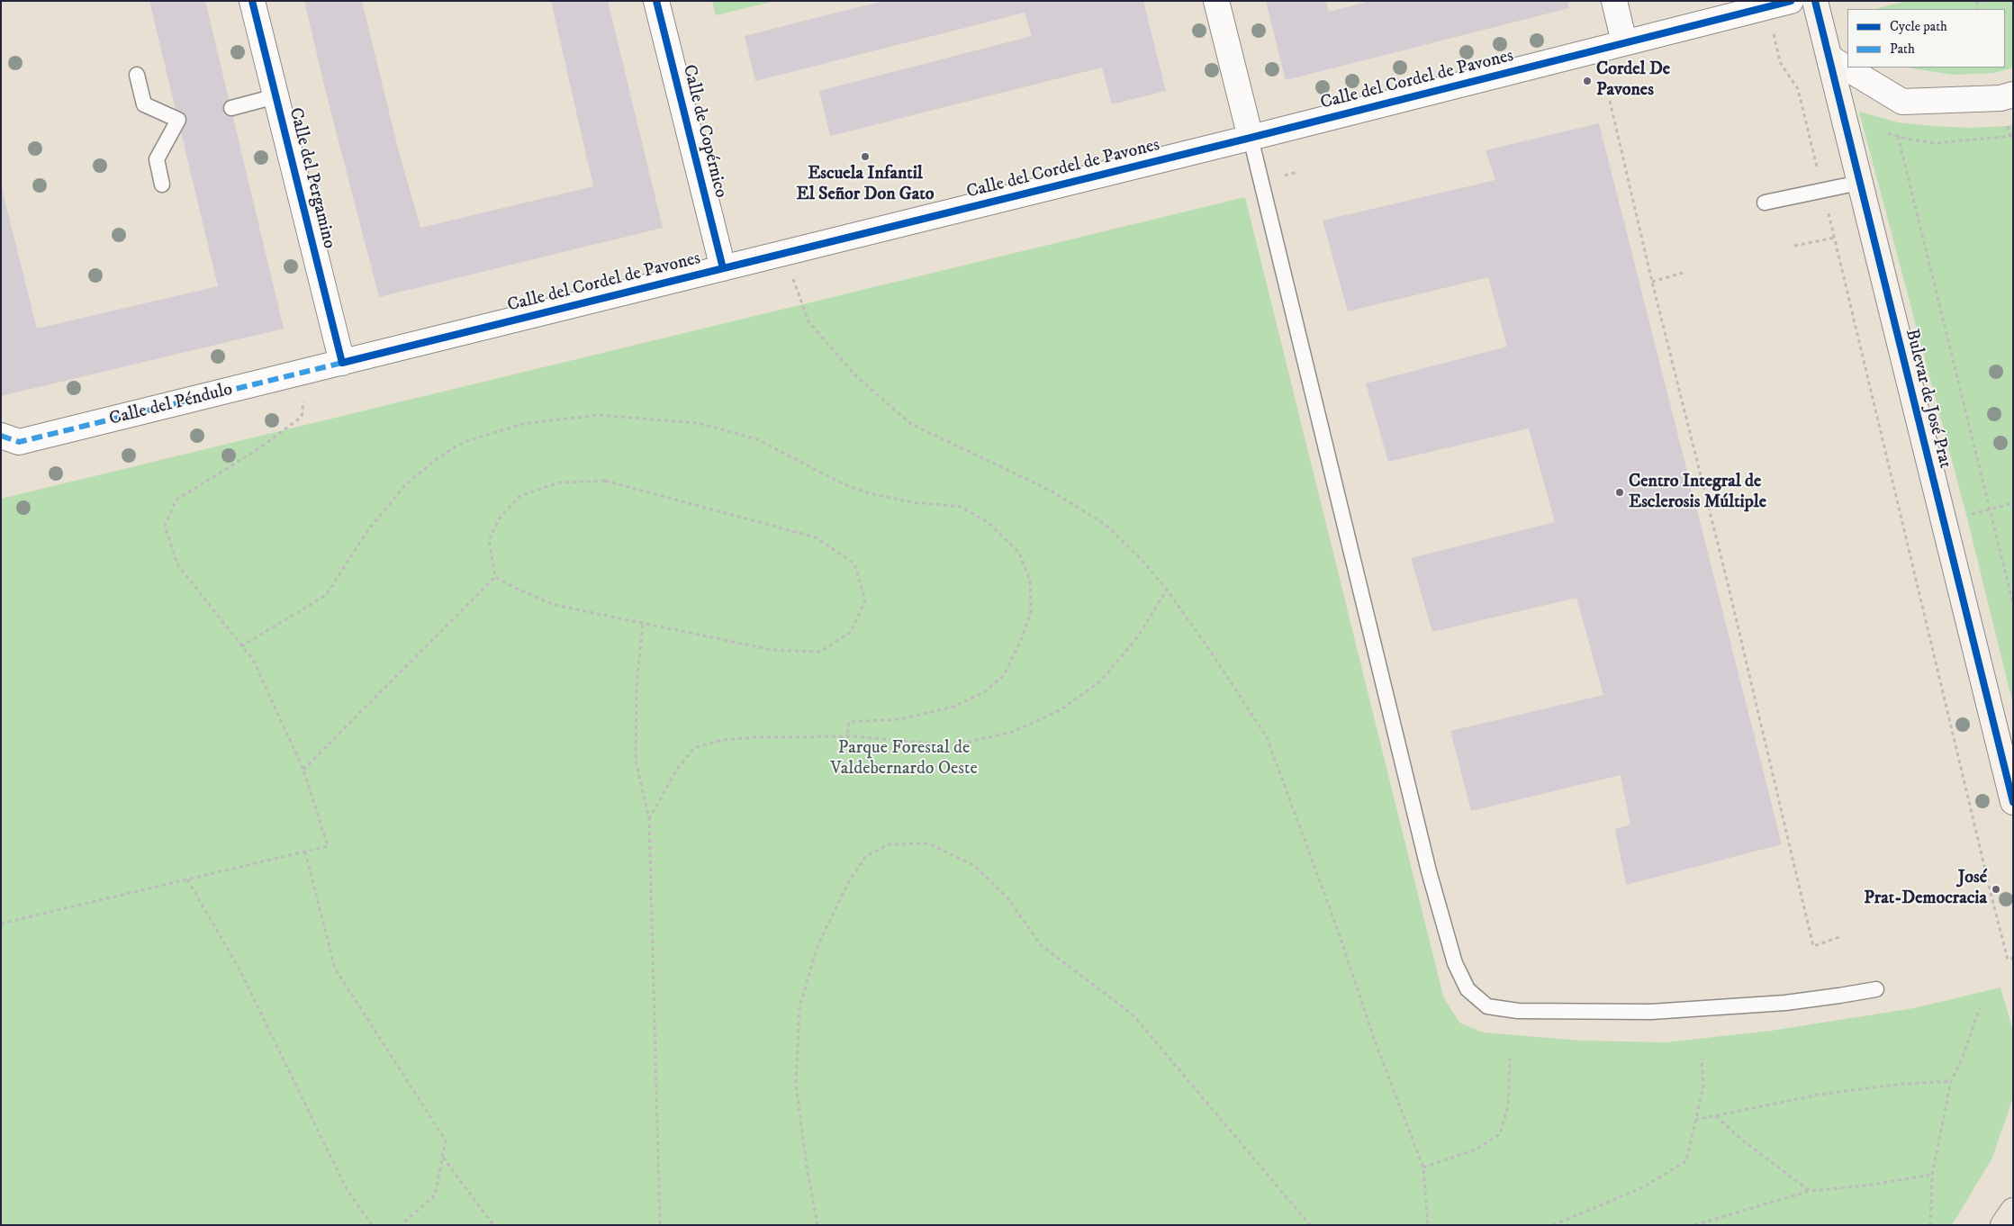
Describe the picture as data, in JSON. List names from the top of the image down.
{
  "streets": {
    "street": [
      "Calle del Cordel de Pavones",
      "Calle de Copérnico",
      "Calle del Pergamino",
      "Bulevar de José Prat",
      "Calle del Péndulo"
    ]
  },
  "crossings": [
    ["Calle del Cordel de Pavones", "Calle de Copérnico"],
    ["Calle del Cordel de Pavones", "Calle del Pergamino"],
    ["Calle del Cordel de Pavones", "Calle del Péndulo"],
    ["Calle del Pergamino", "Calle del Péndulo"]
  ],
  "parks": ["Parque Forestal de Valdebernardo Oeste"],
  "places": [
    "Cordel De Pavones",
    "Escuela Infantil El Señor Don Gato",
    "Centro Integral de Esclerosis Múltiple",
    "José Prat-Democracia"
  ],
  "legend": ["Cycle path", "Path"]
}
